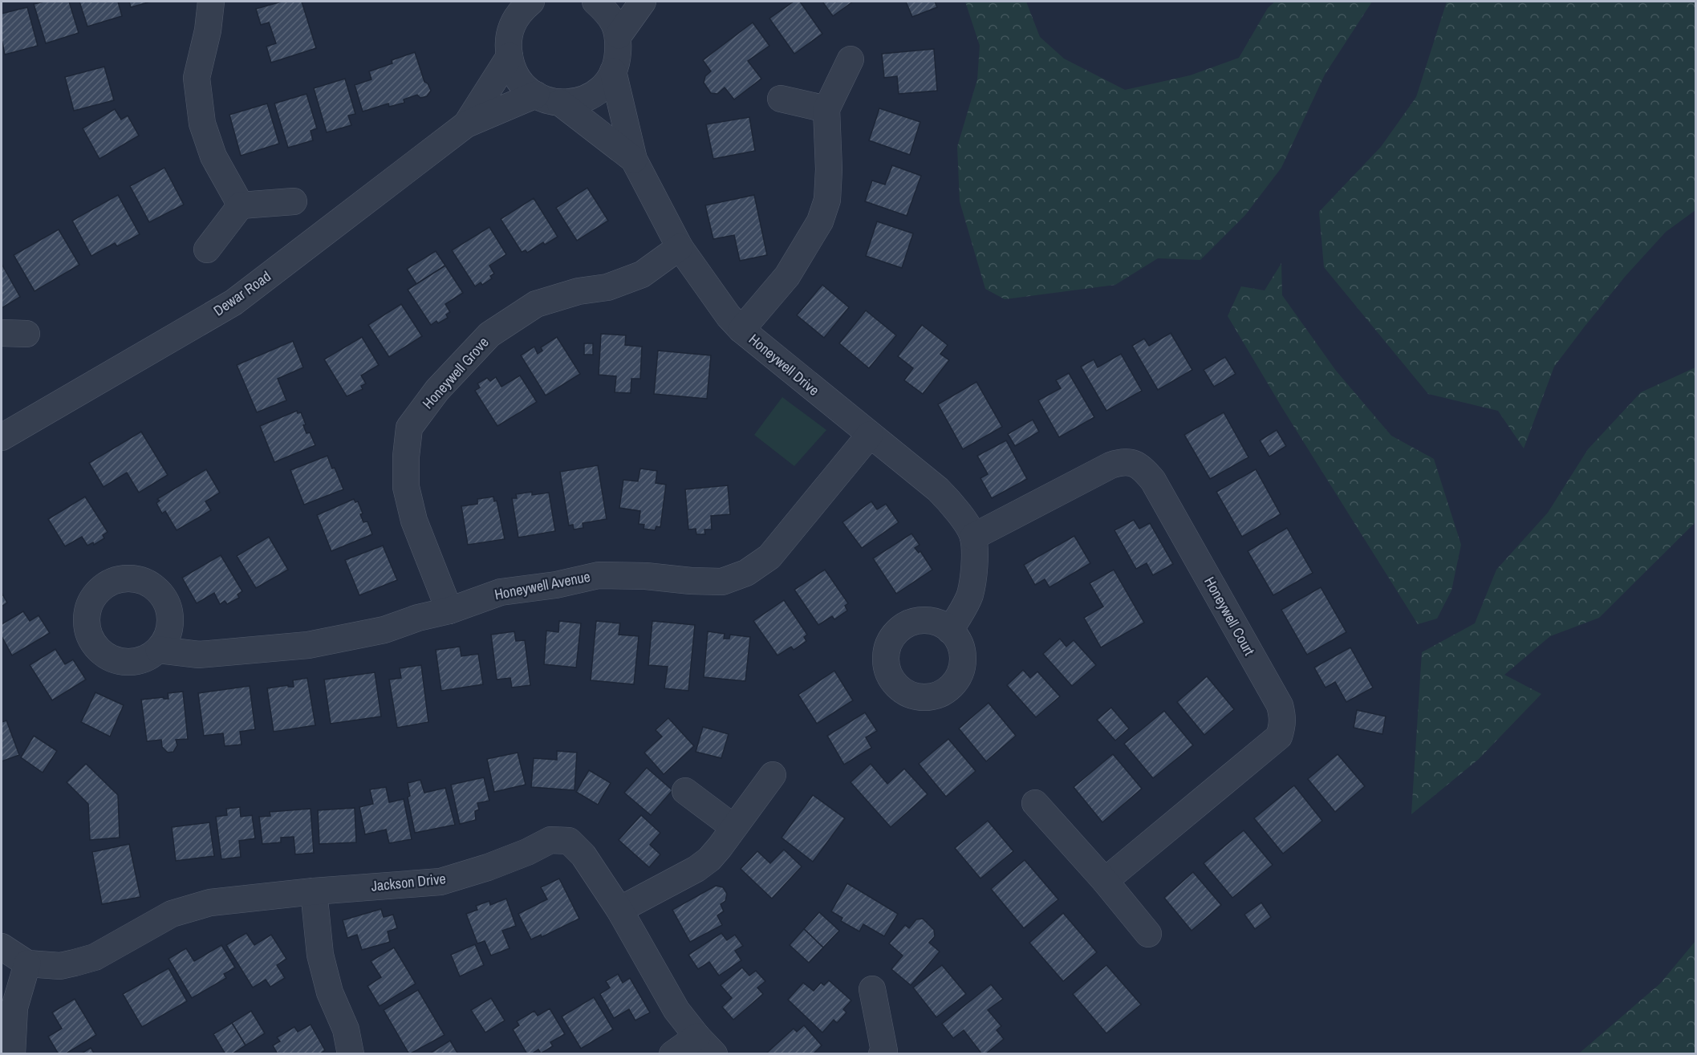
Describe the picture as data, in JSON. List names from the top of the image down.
{
  "streets": {
    "street": [
      "Dewar Road",
      "Honeywell Drive",
      "Honeywell Grove",
      "Honeywell Avenue",
      "Honeywell Court",
      "Jackson Drive"
    ]
  },
  "crossings": [
    ["Dewar Road", "Honeywell Drive"],
    ["Honeywell Drive", "Honeywell Grove"],
    ["Honeywell Drive", "Honeywell Avenue"],
    ["Honeywell Drive", "Honeywell Court"],
    ["Honeywell Grove", "Honeywell Avenue"]
  ]
}
